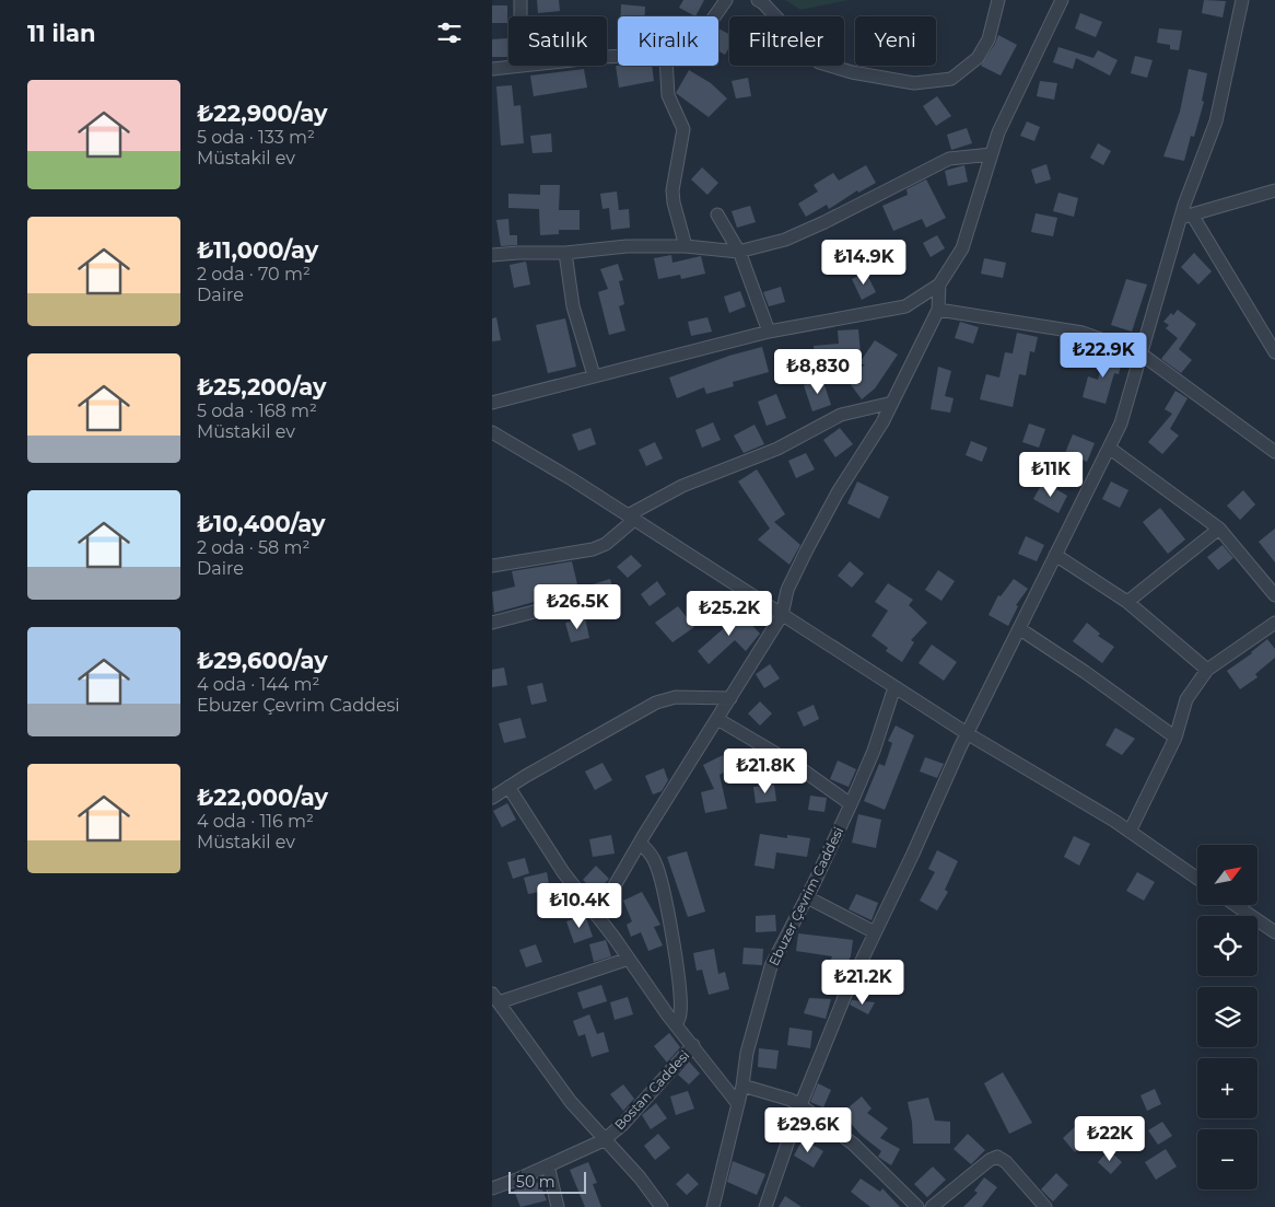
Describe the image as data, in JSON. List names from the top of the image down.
{
  "streets": {
    "street": ["Ebuzer Çevrim Caddesi", "Bostan Caddesi"]
  },
  "scale_bar": "50 m",
  "north": "top right",
  "page": {
    "heading": "11 ilan",
    "chip": [
      "Satılık",
      "Kiralık",
      "Filtreler",
      "Yeni"
    ],
    "list": [
      {
        "name": "₺22,900/ay",
        "note": "5 oda · 133 m² · Müstakil ev"
      },
      {
        "name": "₺11,000/ay",
        "note": "2 oda · 70 m² · Daire"
      },
      {
        "name": "₺25,200/ay",
        "note": "5 oda · 168 m² · Müstakil ev"
      },
      {
        "name": "₺10,400/ay",
        "note": "2 oda · 58 m² · Daire"
      },
      {
        "name": "₺29,600/ay",
        "note": "4 oda · 144 m² · Ebuzer Çevrim Caddesi"
      },
      {
        "name": "₺22,000/ay",
        "note": "4 oda · 116 m² · Müstakil ev"
      }
    ],
    "price": [
      "₺14.9K",
      "₺22.9K",
      "₺8,830",
      "₺11K",
      "₺26.5K",
      "₺25.2K",
      "₺21.8K",
      "₺10.4K",
      "₺21.2K",
      "₺29.6K",
      "₺22K"
    ],
    "map_buttons": ["+", "−"],
    "scale": "50 m"
  }
}
